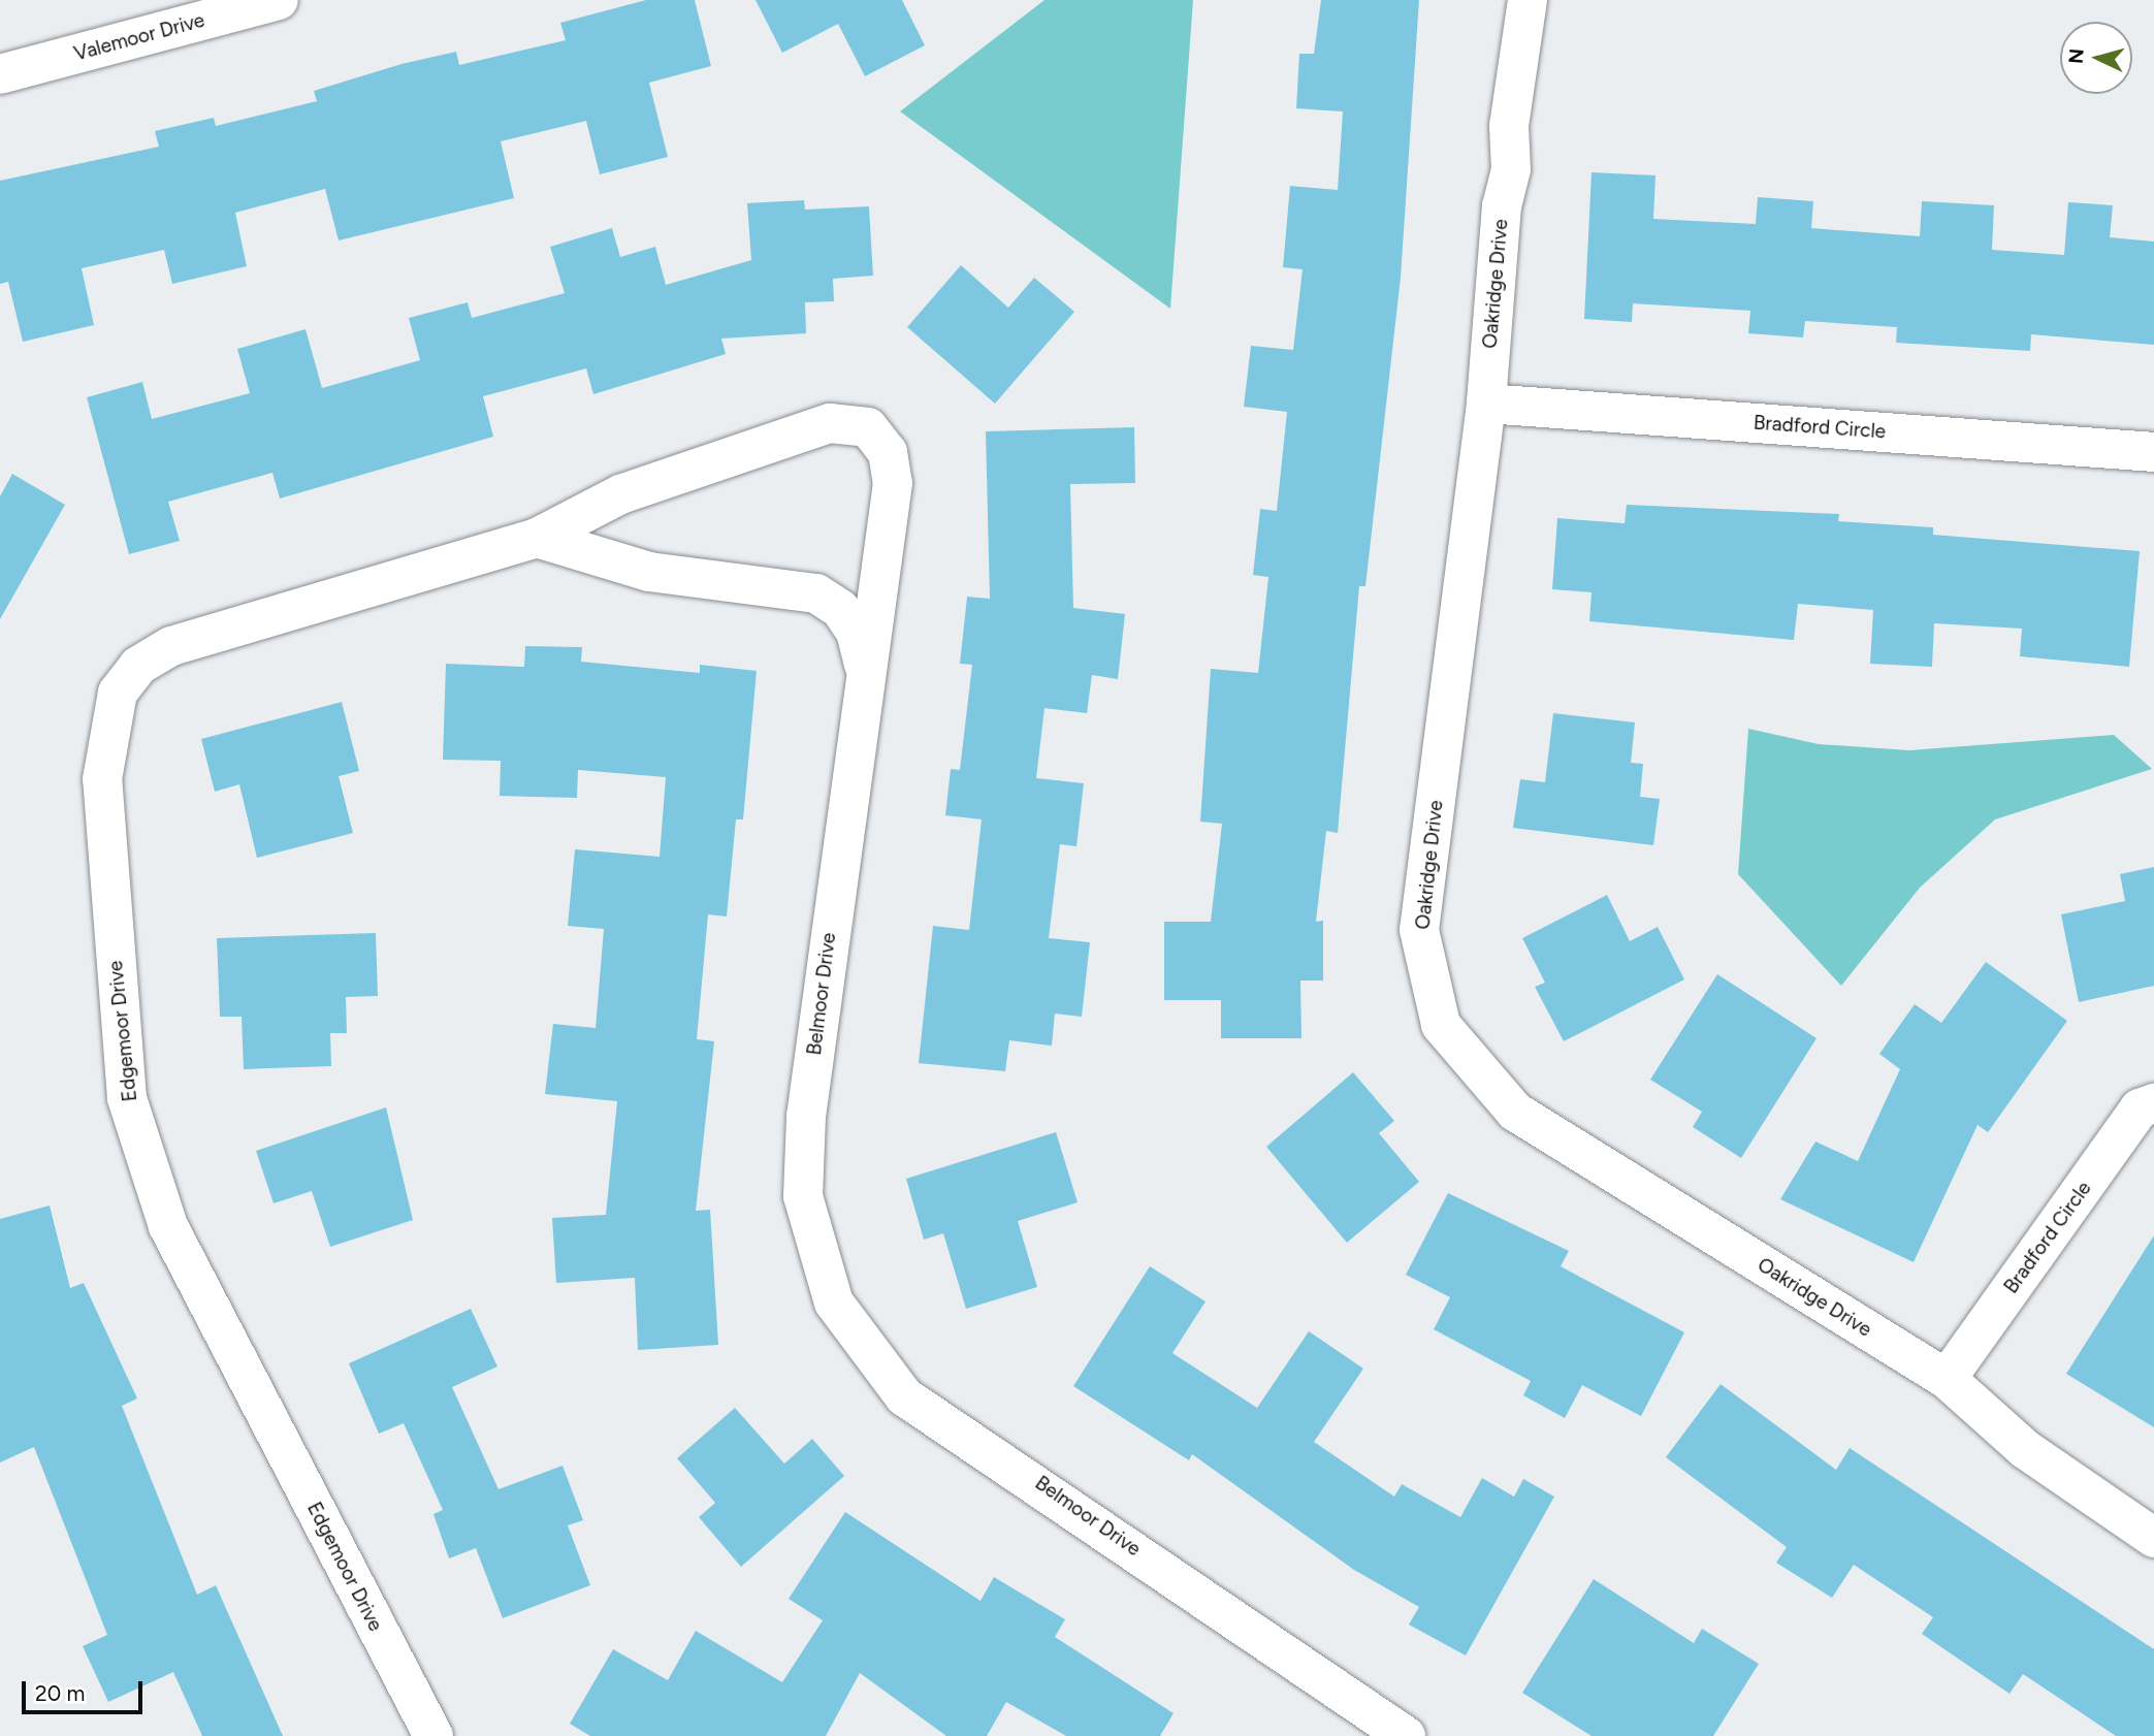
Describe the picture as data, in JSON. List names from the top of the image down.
{
  "streets": {
    "street": [
      "Valemoor Drive",
      "Oakridge Drive",
      "Bradford Circle",
      "Belmoor Drive",
      "Edgemoor Drive"
    ]
  },
  "crossings": [
    ["Oakridge Drive", "Bradford Circle"],
    ["Belmoor Drive", "Edgemoor Drive"]
  ],
  "scale_bar": "20 m",
  "north": "left"
}
